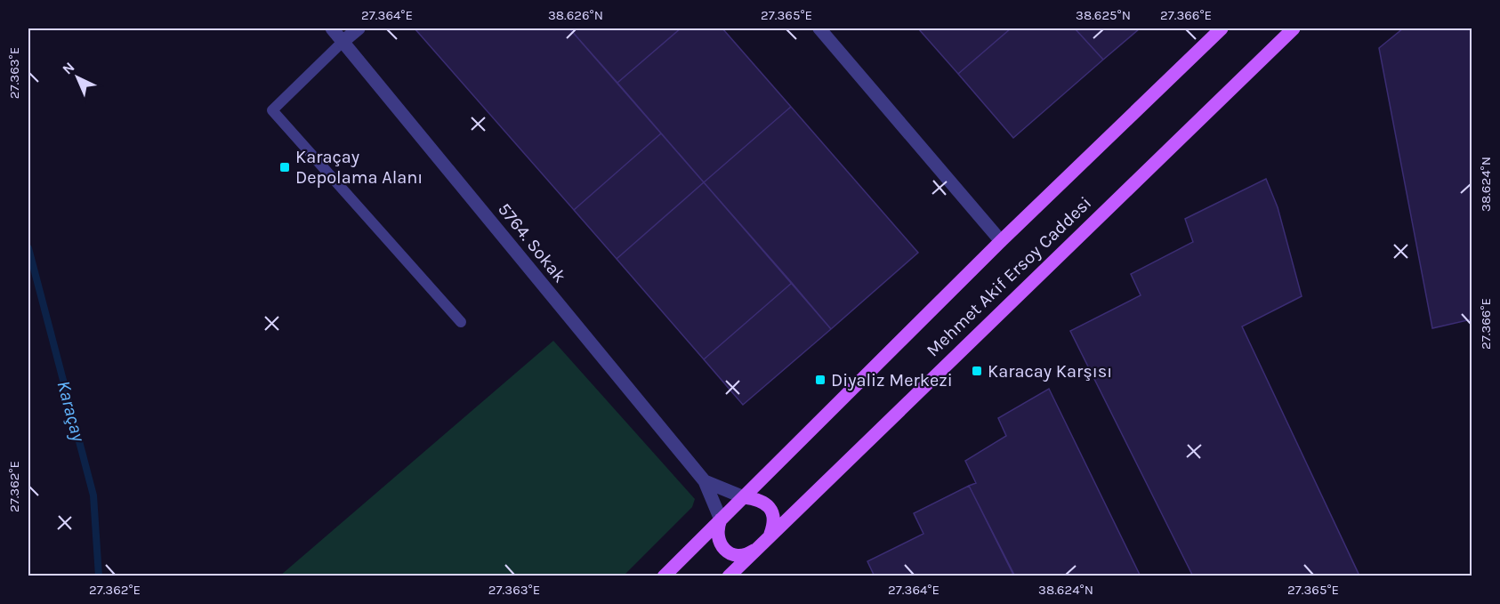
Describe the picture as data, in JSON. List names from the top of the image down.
{
  "streets": {
    "main road": ["Mehmet Akif Ersoy Caddesi"],
    "street": ["5764. Sokak"]
  },
  "water": ["Karaçay"],
  "places": {
    "transit": ["Karaçay Depolama Alanı", "Karacay Karşısı", "Diyaliz Merkezi"]
  },
  "north": "top left",
  "coordinates": [
    "27.364°E",
    "38.626°N",
    "27.365°E",
    "38.625°N",
    "27.366°E",
    "27.363°E",
    "38.624°N",
    "27.362°E"
  ]
}
